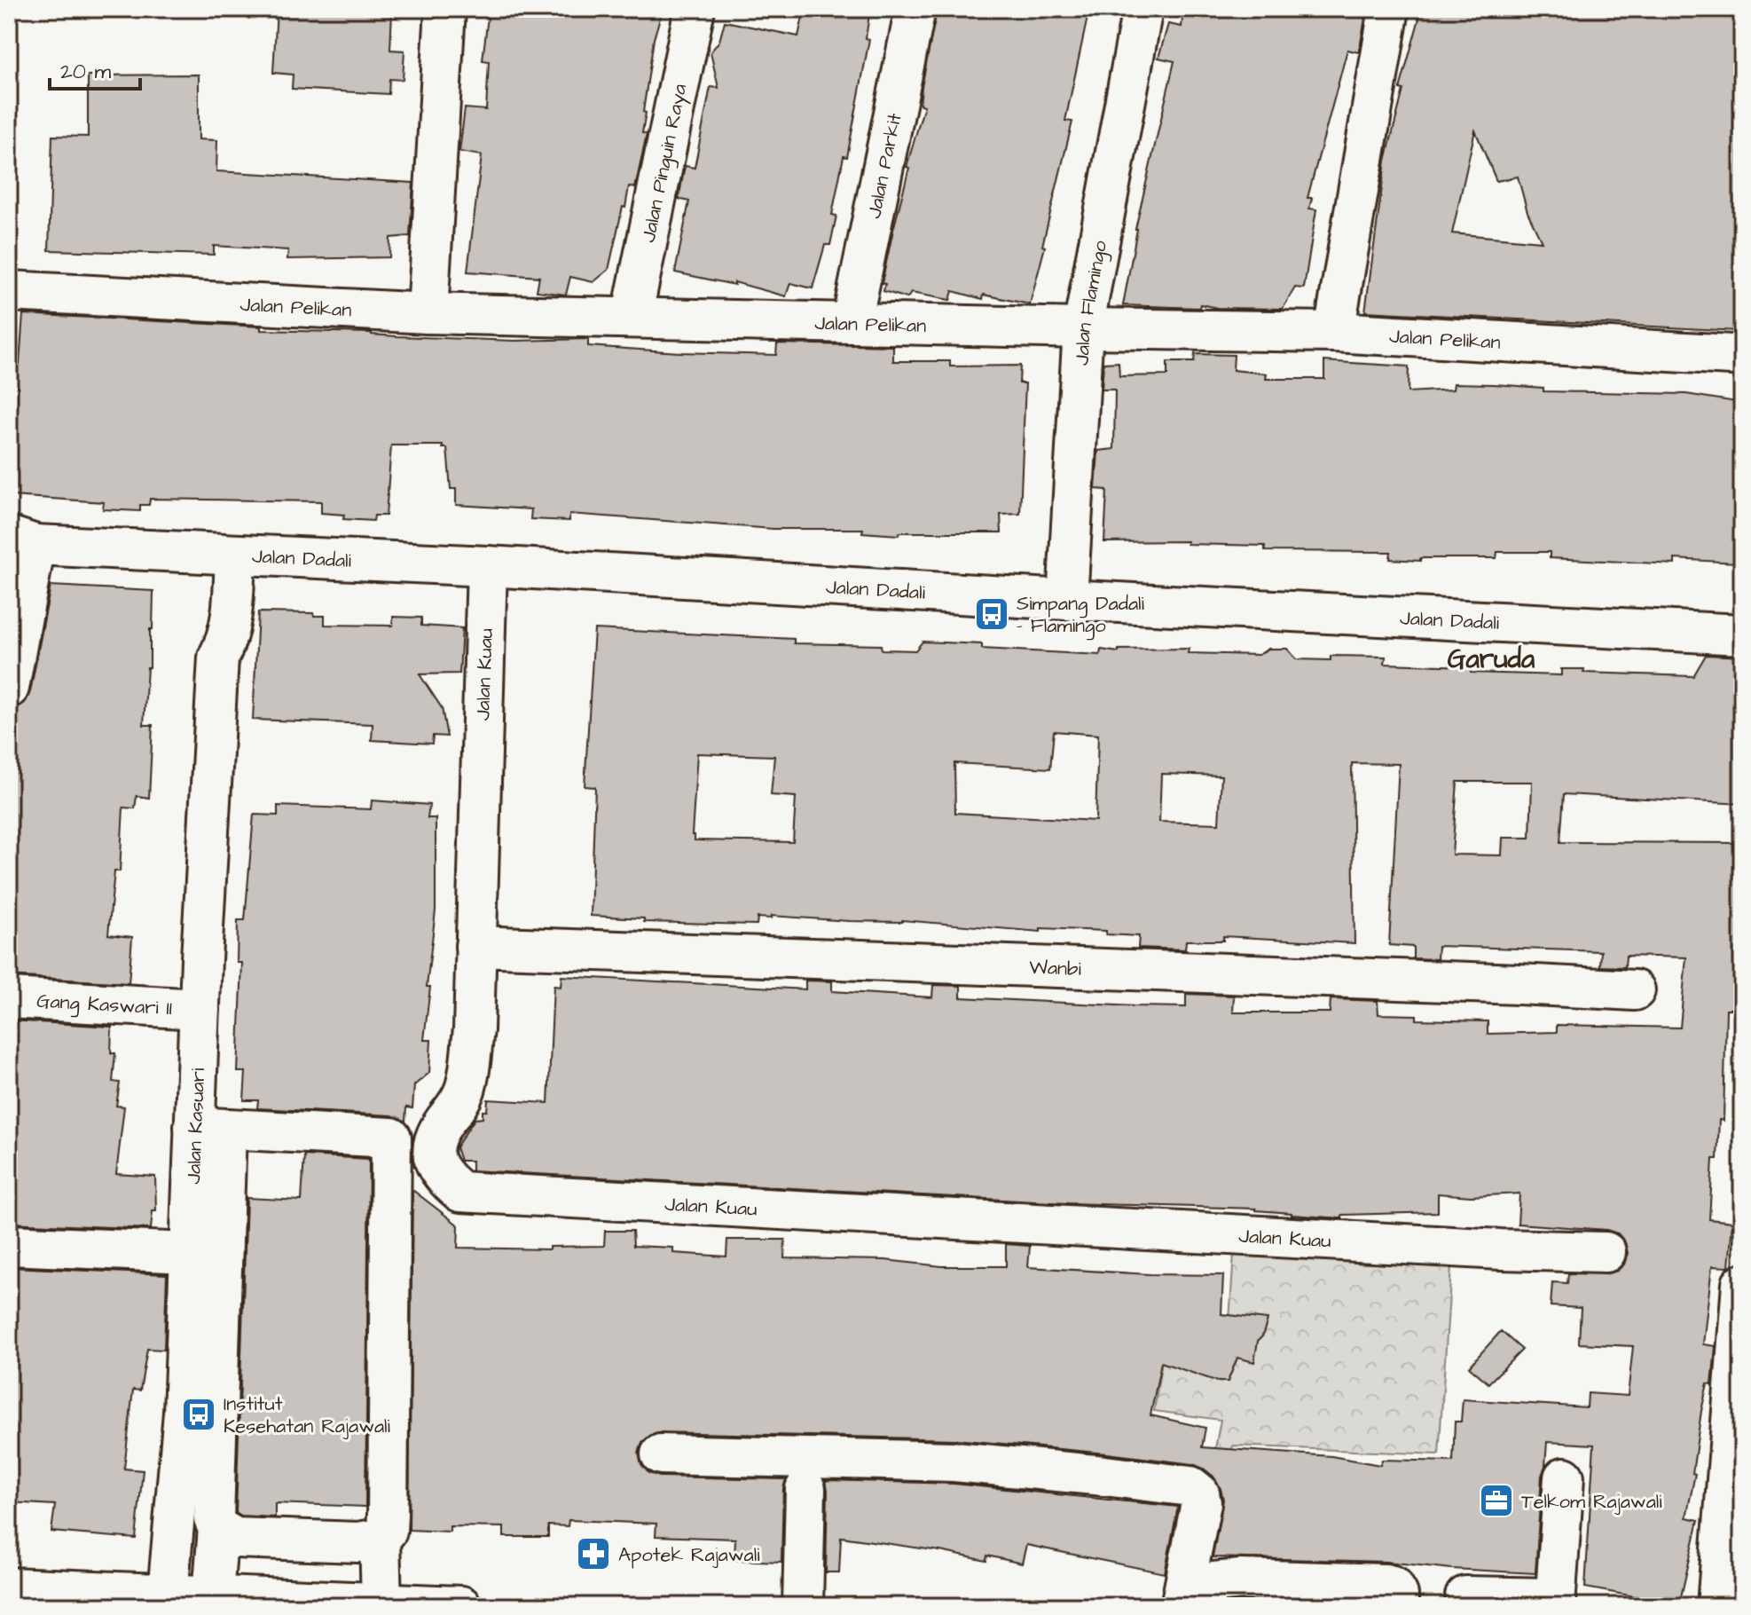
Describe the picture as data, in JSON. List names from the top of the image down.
{
  "streets": {
    "main road": [
      "Jalan Pinguin Raya",
      "Jalan Parkit",
      "Jalan Flamingo",
      "Jalan Pelikan",
      "Jalan Dadali",
      "Jalan Kuau",
      "Wanbi",
      "Gang Kaswari II",
      "Jalan Kasuari"
    ]
  },
  "crossings": [
    ["Jalan Pinguin Raya", "Jalan Pelikan"],
    ["Jalan Parkit", "Jalan Pelikan"],
    ["Jalan Flamingo", "Jalan Pelikan"],
    ["Jalan Flamingo", "Jalan Dadali"],
    ["Jalan Dadali", "Jalan Kuau"],
    ["Jalan Dadali", "Jalan Kasuari"],
    ["Jalan Kuau", "Wanbi"],
    ["Gang Kaswari II", "Jalan Kasuari"]
  ],
  "districts": ["Garuda"],
  "places": {
    "bus stop": ["Simpang Dadali - Flamingo", "Institut Kesehatan Rajawali"],
    "office": ["Telkom Rajawali"],
    "pharmacy": ["Apotek Rajawali"]
  },
  "scale_bar": "20 m"
}
